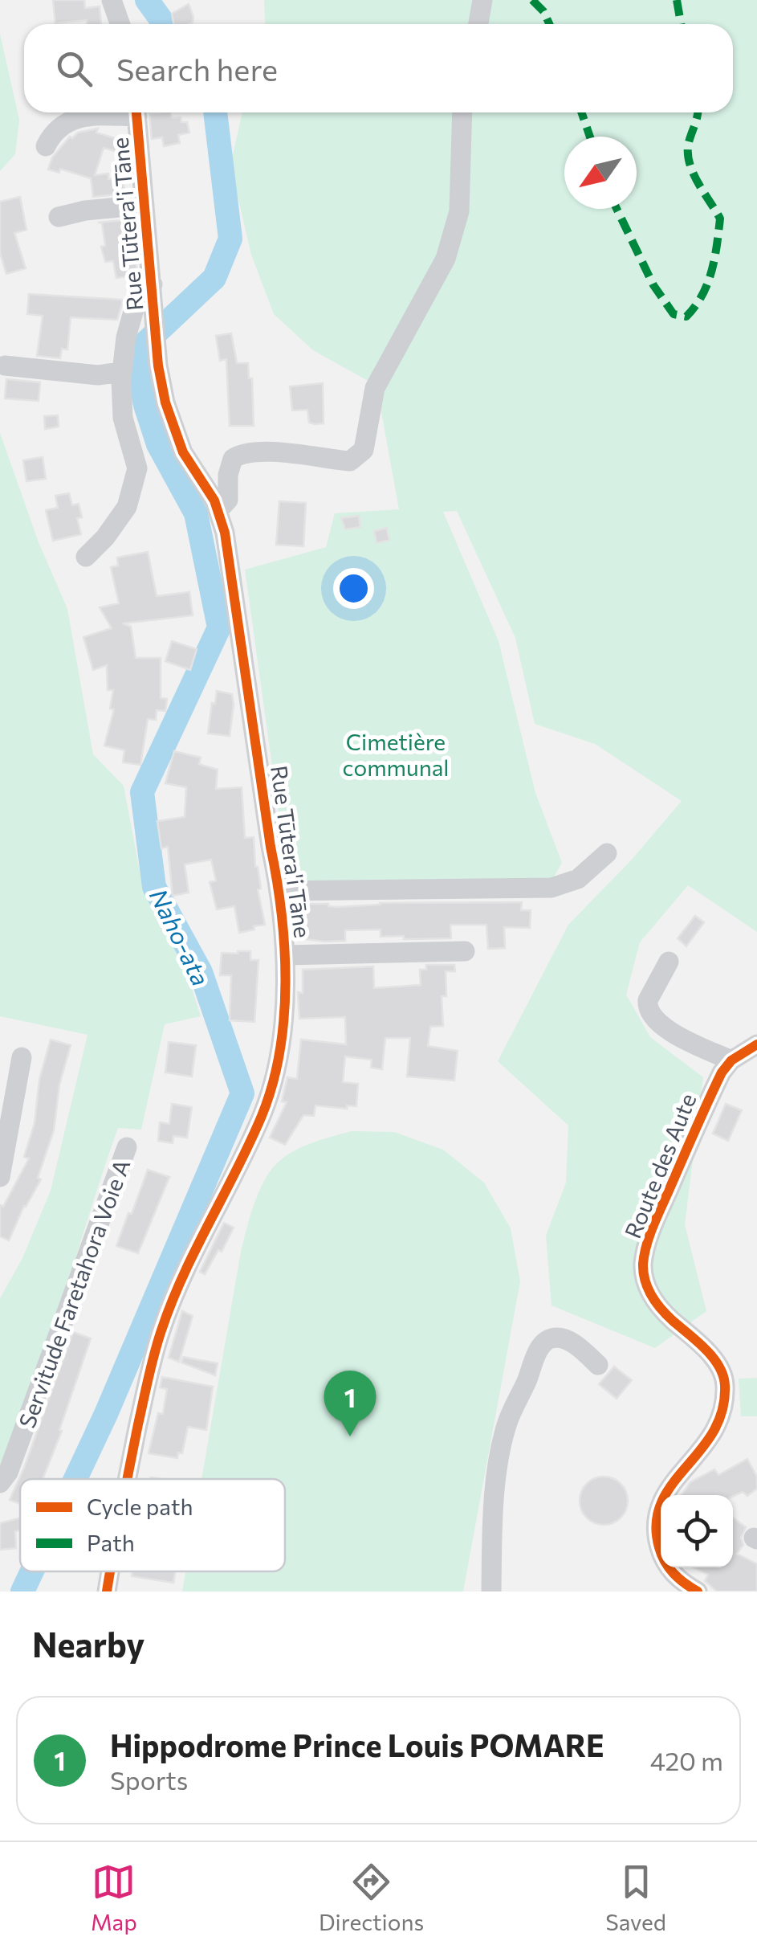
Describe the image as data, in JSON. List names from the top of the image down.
{
  "streets": {
    "street": ["Rue Tūtera'i Tāne", "Route des Aute", "Servitude Faretahora Voie A"]
  },
  "water": ["Naho-ata"],
  "parks": ["Cimetière communal"],
  "legend": ["Cycle path", "Path"],
  "north": "bottom left",
  "page": {
    "search": "Search here",
    "pins": "1",
    "heading": "Nearby",
    "list": [
      {
        "mark": "1",
        "name": "Hippodrome Prince Louis POMARE",
        "note": "Sports",
        "value": "420 m"
      }
    ],
    "nav": ["Map", "Directions", "Saved"]
  }
}
